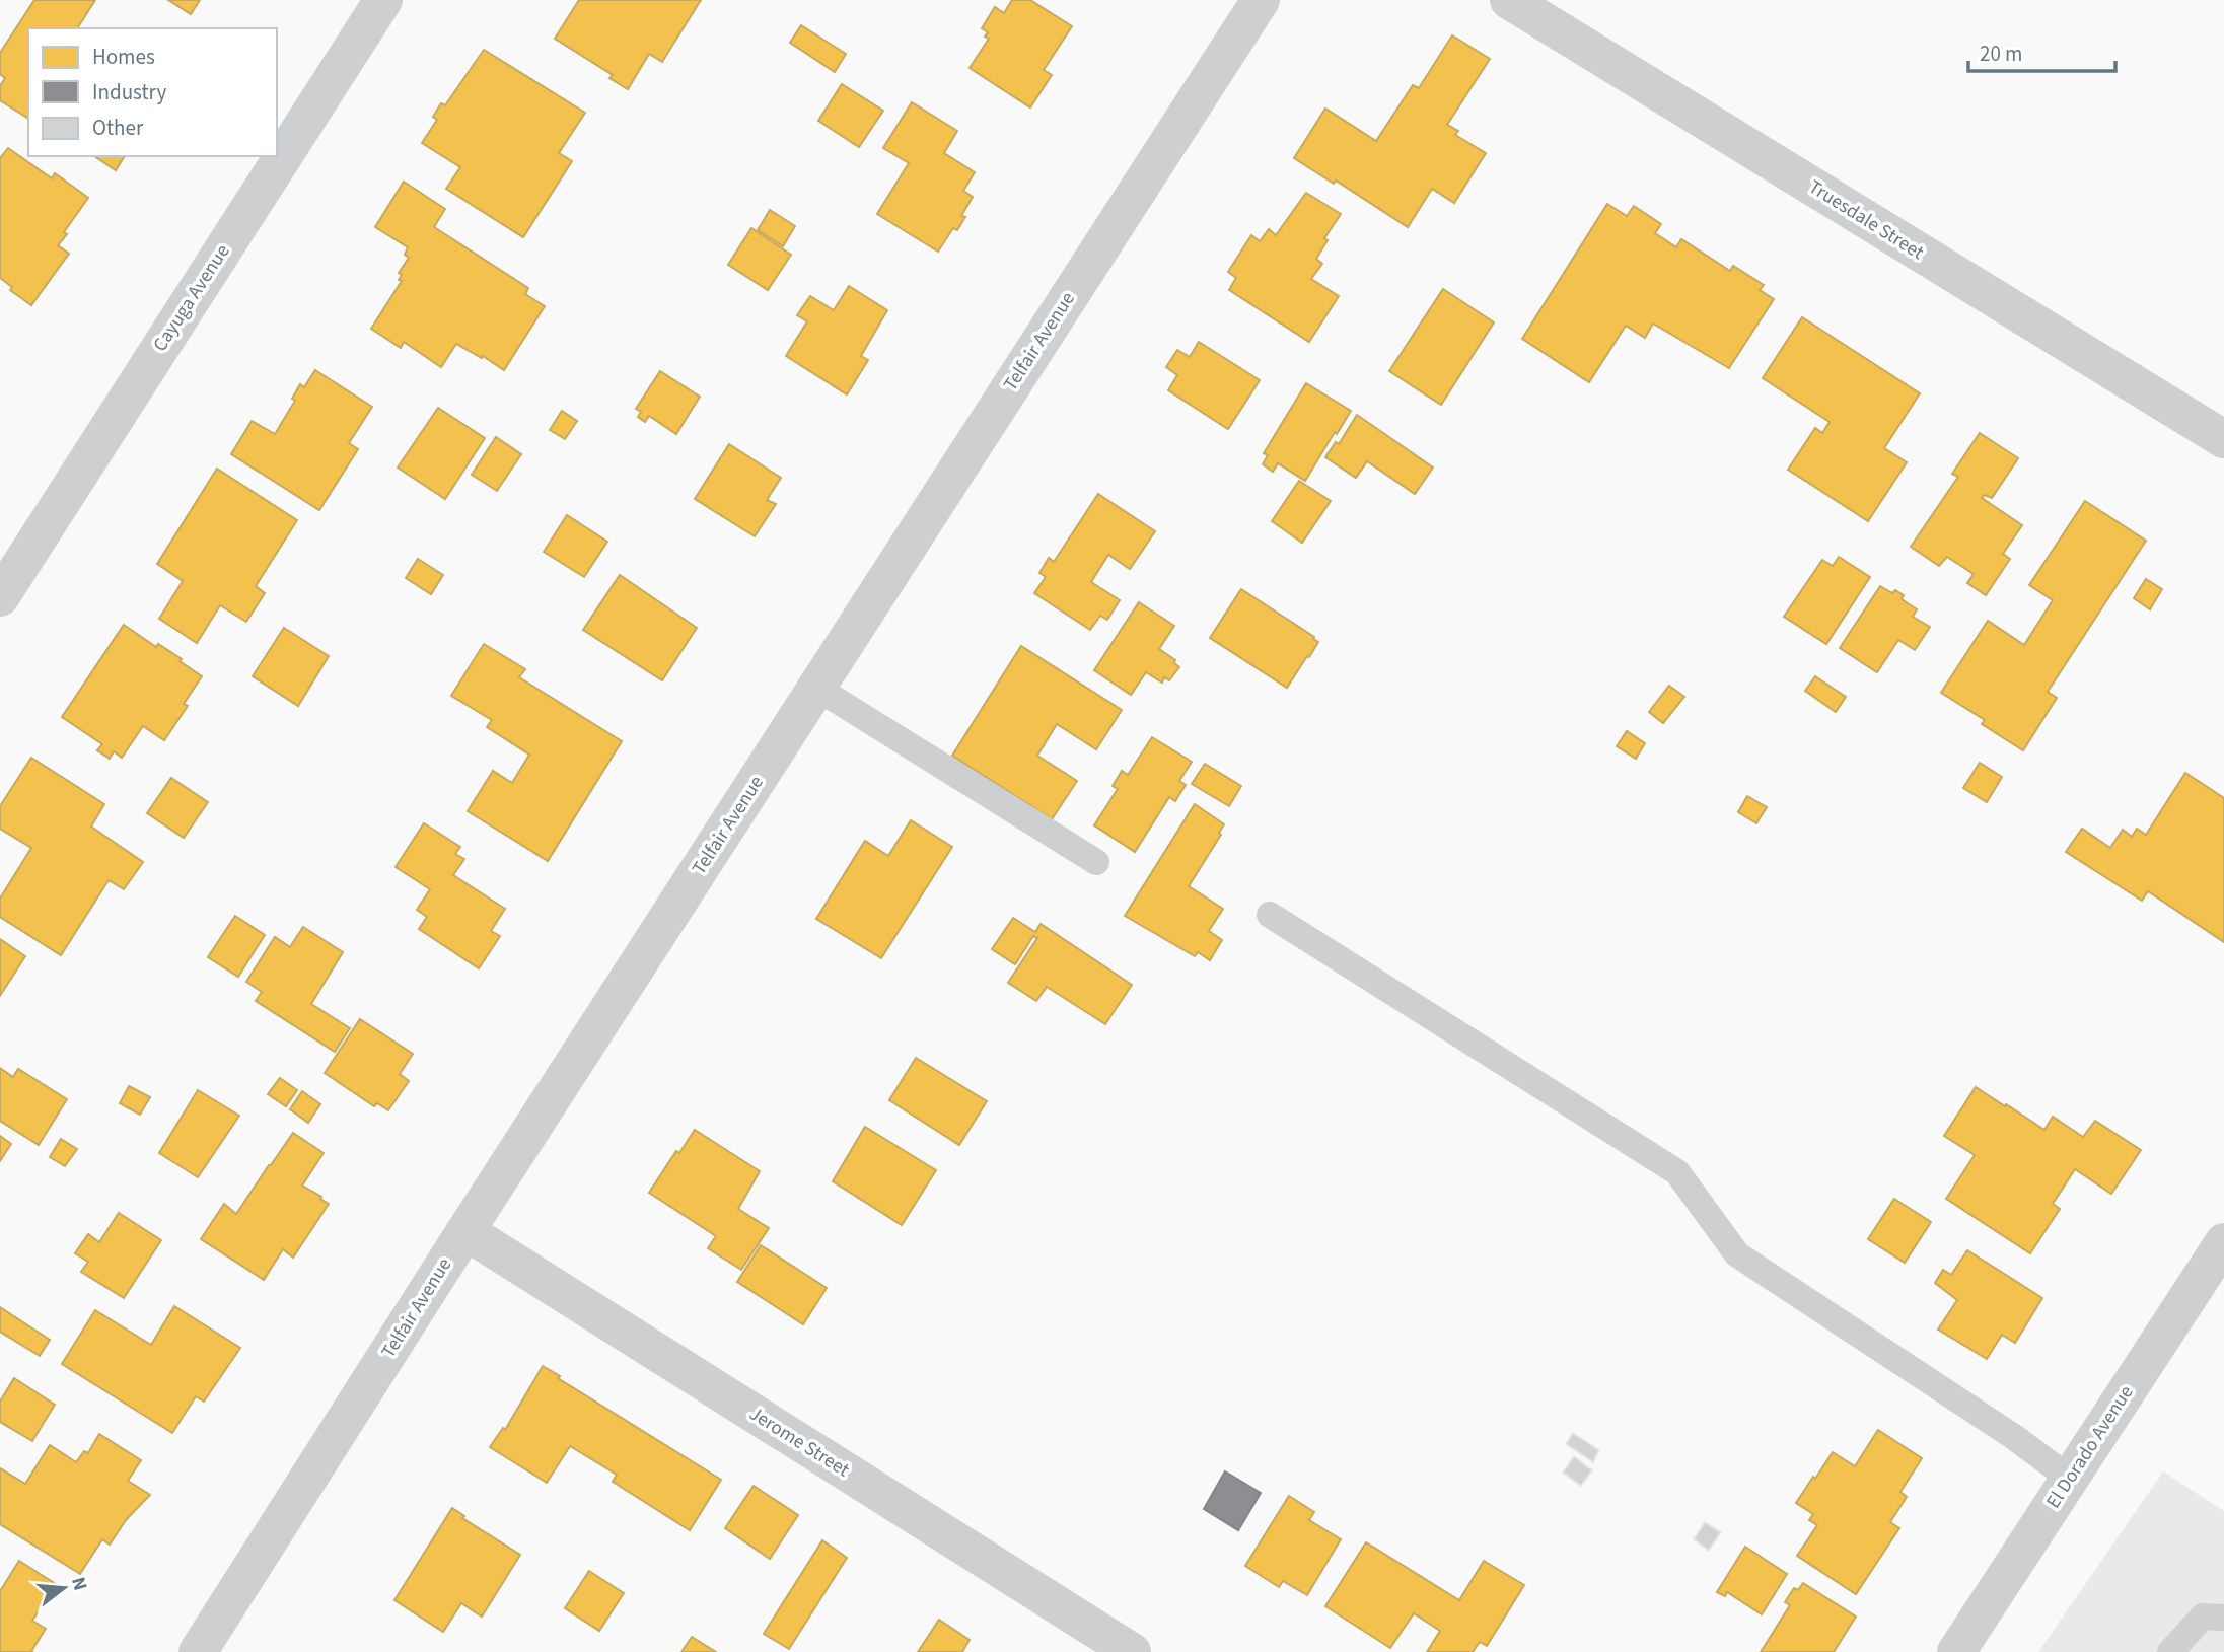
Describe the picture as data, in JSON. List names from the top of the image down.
{
  "streets": {
    "street": [
      "Truesdale Street",
      "Cayuga Avenue",
      "Telfair Avenue",
      "Jerome Street",
      "El Dorado Avenue"
    ]
  },
  "crossings": [
    ["Telfair Avenue", "Jerome Street"]
  ],
  "legend": ["Homes", "Industry", "Other"],
  "scale_bar": "20 m",
  "north": "right"
}
